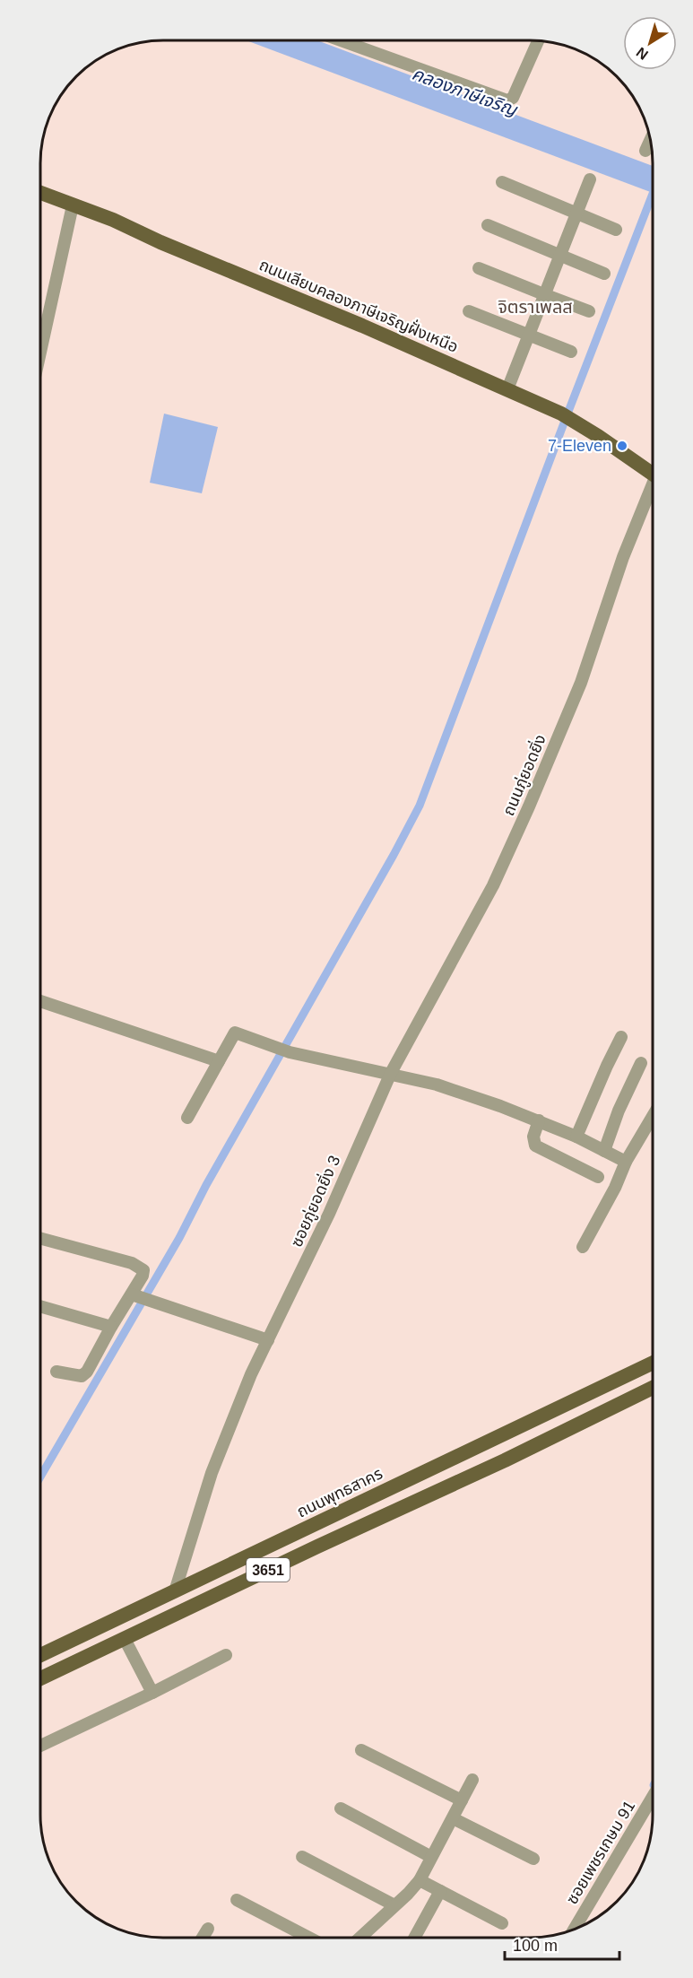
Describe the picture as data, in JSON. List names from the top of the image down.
{
  "streets": {
    "main road": ["ถนนเลียบคลองภาษีเจริญฝั่งเหนือ", "ถนนพุทธสาคร", "3651"],
    "street": ["ถนนภู่ยอดยิ่ง", "ซอยภู่ยอดยิ่ง 3", "ซอยเพชรเกษม 91"]
  },
  "crossings": [
    ["ถนนภู่ยอดยิ่ง", "ซอยภู่ยอดยิ่ง 3"],
    ["ซอยภู่ยอดยิ่ง 3", "ถนนพุทธสาคร"]
  ],
  "districts": ["จิตราเพลส"],
  "water": ["คลองภาษีเจริญ"],
  "places": ["7-Eleven"],
  "scale_bar": "100 m",
  "north": "bottom left"
}
